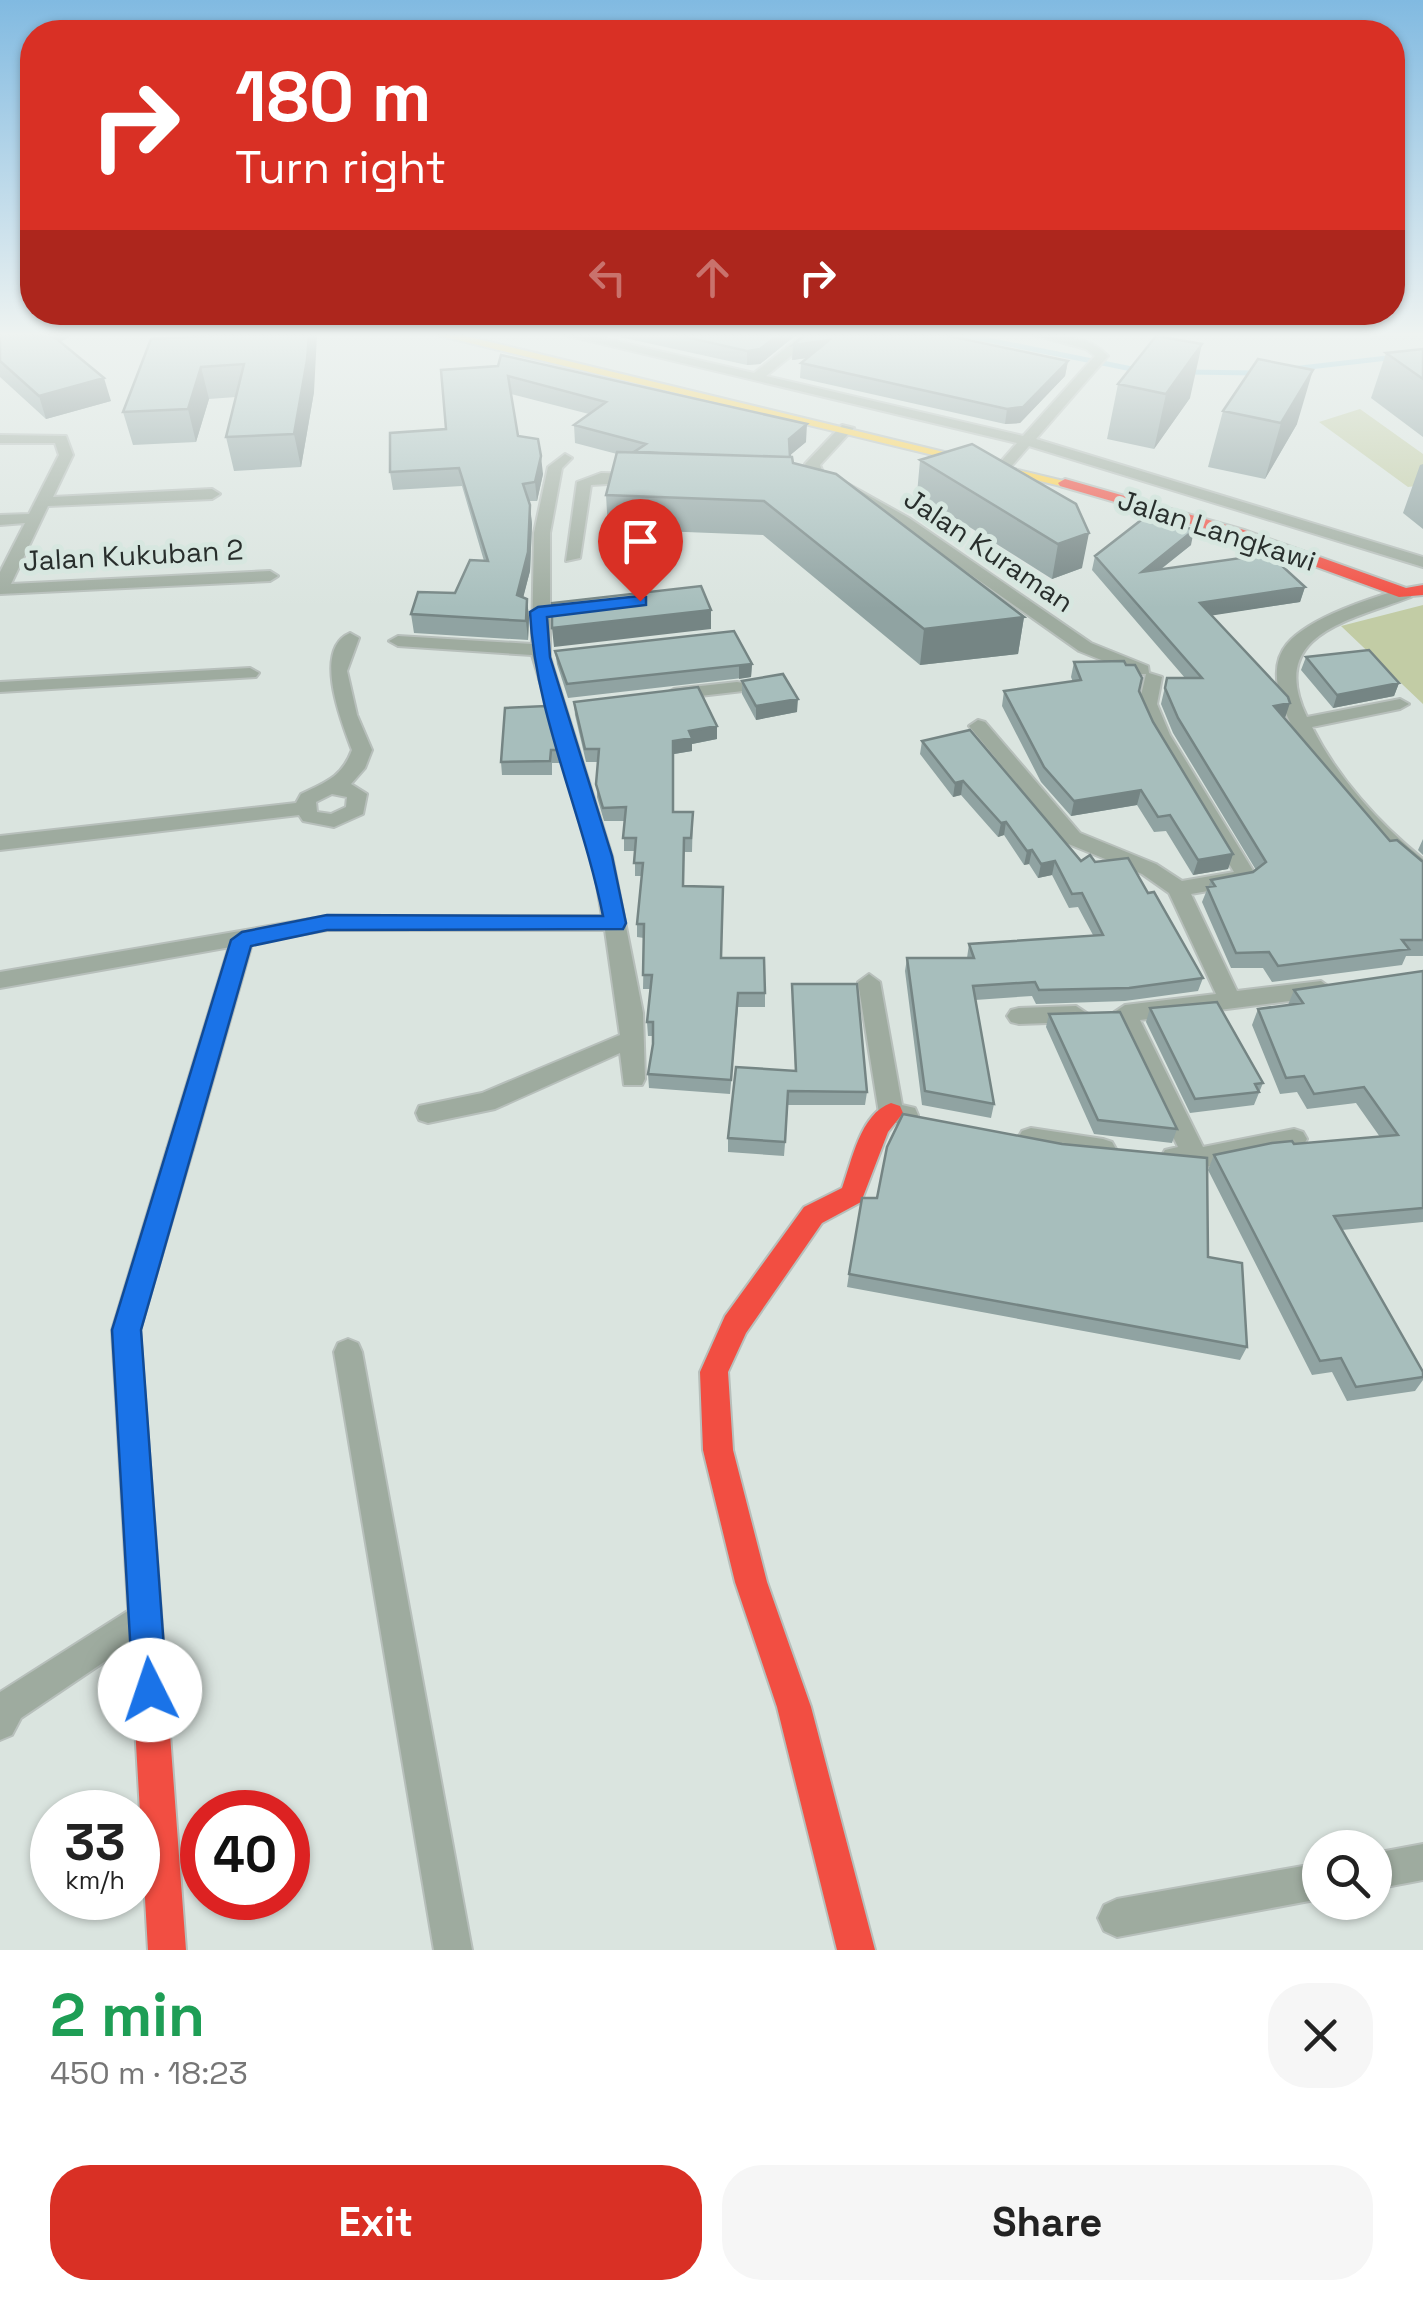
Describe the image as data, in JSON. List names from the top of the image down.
{
  "streets": {
    "street": ["Jalan Langkawi", "Jalan Kuraman", "Jalan Kukuban 2"]
  },
  "crossings": [
    ["Jalan Langkawi", "Jalan Kuraman"]
  ],
  "page": {
    "turn": ["180 m", "Turn right"],
    "speed": "33 km/h",
    "limit": "40",
    "heading": ["2 min", "450 m · 18:23"],
    "buttons": ["Exit", "Share"]
  }
}
